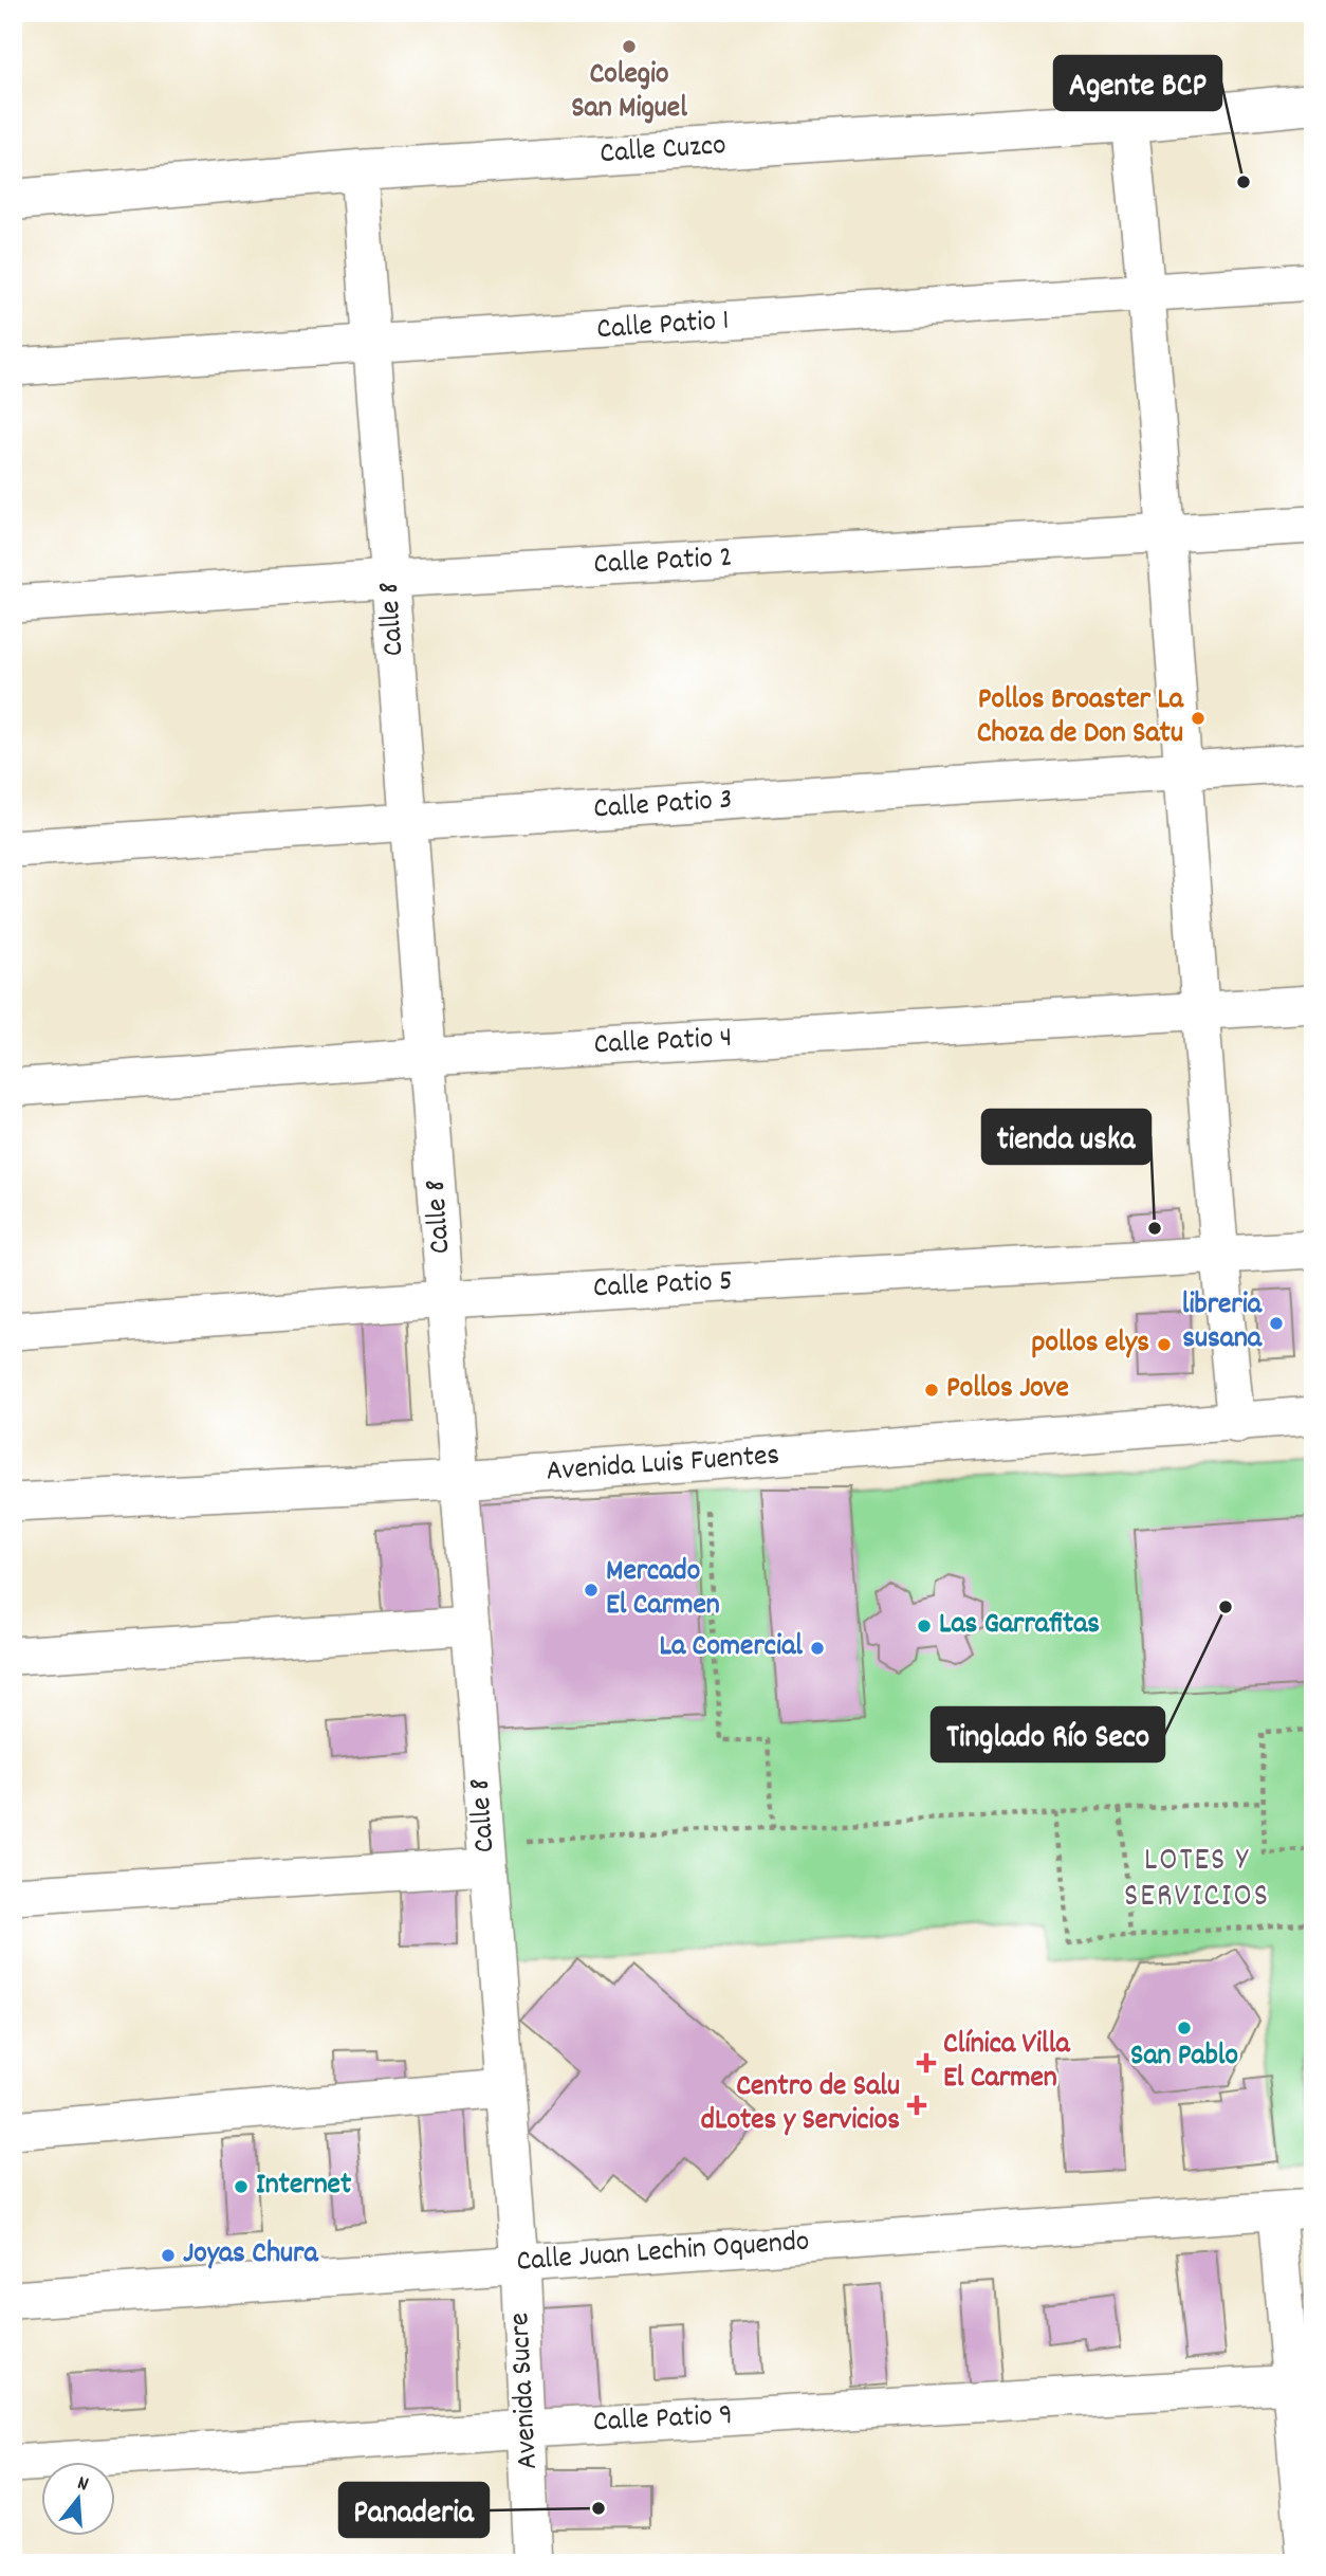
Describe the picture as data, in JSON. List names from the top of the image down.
{
  "streets": {
    "street": [
      "Calle Cuzco",
      "Calle Patio 1",
      "Calle Patio 2",
      "Calle 8",
      "Calle Patio 3",
      "Calle Patio 4",
      "Calle Patio 5",
      "Avenida Luis Fuentes",
      "Calle Juan Lechin Oquendo",
      "Avenida Sucre",
      "Calle Patio 9"
    ]
  },
  "crossings": [
    ["Calle Cuzco", "Calle 8"],
    ["Calle Patio 1", "Calle 8"],
    ["Calle Patio 2", "Calle 8"],
    ["Calle 8", "Calle Patio 3"],
    ["Calle 8", "Calle Patio 4"],
    ["Calle 8", "Calle Patio 5"],
    ["Calle 8", "Avenida Luis Fuentes"],
    ["Calle 8", "Calle Juan Lechin Oquendo"],
    ["Calle 8", "Avenida Sucre"],
    ["Calle Juan Lechin Oquendo", "Avenida Sucre"],
    ["Avenida Sucre", "Calle Patio 9"]
  ],
  "districts": ["LOTES Y SERVICIOS"],
  "places": {
    "other": [
      "Colegio San Miguel",
      "Agente BCP",
      "Pollos Broaster La Choza de Don Satu",
      "tienda uska",
      "libreria susana",
      "pollos elys",
      "Pollos Jove",
      "Mercado El Carmen",
      "Tinglado Río Seco",
      "Las Garrafitas",
      "La Comercial",
      "San Pablo",
      "Internet",
      "Joyas Chura",
      "Panaderia"
    ],
    "health": ["Clínica Villa El Carmen", "Centro de Salu dLotes y Servicios"]
  },
  "north": "top"
}
